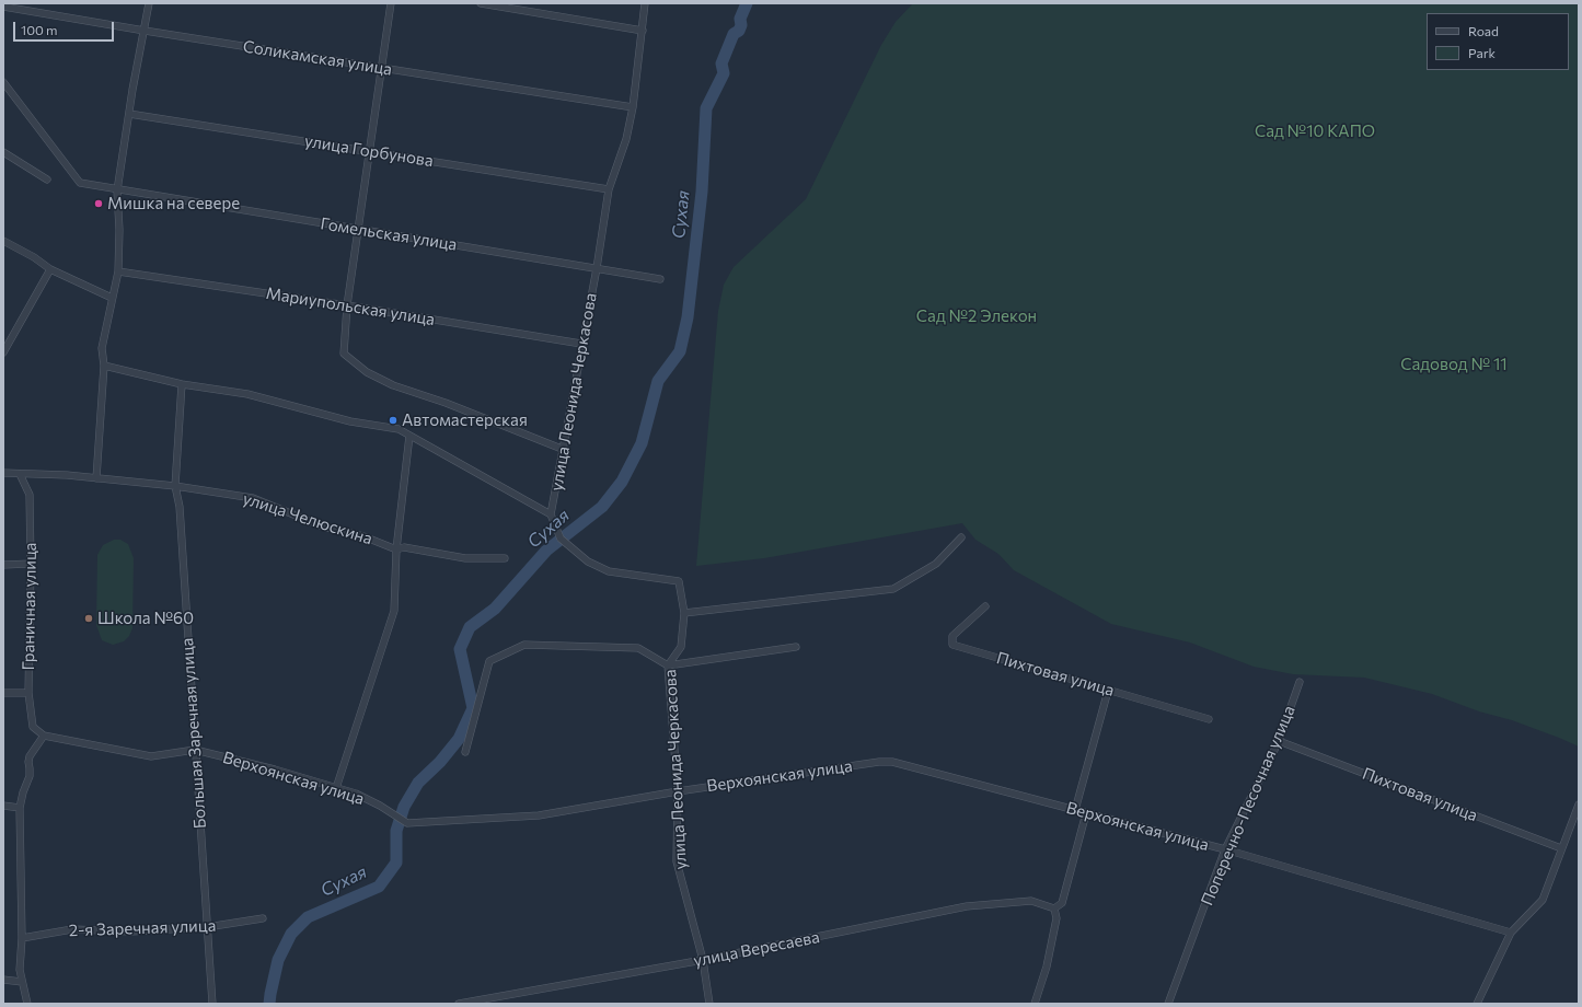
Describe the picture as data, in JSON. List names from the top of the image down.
{
  "streets": {
    "street": [
      "Соликамская улица",
      "улица Горбунова",
      "Гомельская улица",
      "Мариупольская улица",
      "улица Леонида Черкасова",
      "улица Челюскина",
      "Граничная улица",
      "Пихтовая улица",
      "Большая Заречная улица",
      "Верхоянская улица",
      "Поперечно-Песочная улица",
      "2-я Заречная улица",
      "улица Вересаева"
    ]
  },
  "crossings": [
    ["Соликамская улица", "улица Леонида Черкасова"],
    ["улица Горбунова", "улица Леонида Черкасова"],
    ["Гомельская улица", "улица Леонида Черкасова"],
    ["Мариупольская улица", "улица Леонида Черкасова"],
    ["улица Леонида Черкасова", "Верхоянская улица"],
    ["улица Леонида Черкасова", "улица Вересаева"],
    ["улица Челюскина", "Граничная улица"],
    ["улица Челюскина", "Большая Заречная улица"],
    ["Граничная улица", "Верхоянская улица"],
    ["Пихтовая улица", "Поперечно-Песочная улица"],
    ["Большая Заречная улица", "Верхоянская улица"],
    ["Большая Заречная улица", "2-я Заречная улица"],
    ["Верхоянская улица", "Поперечно-Песочная улица"]
  ],
  "water": ["Сухая"],
  "parks": ["Сад №10 КАПО", "Сад №2 Элекон", "Садовод № 11"],
  "places": ["Мишка на севере", "Автомастерская", "Школа №60"],
  "legend": ["Road", "Park"],
  "scale_bar": "100 m"
}
